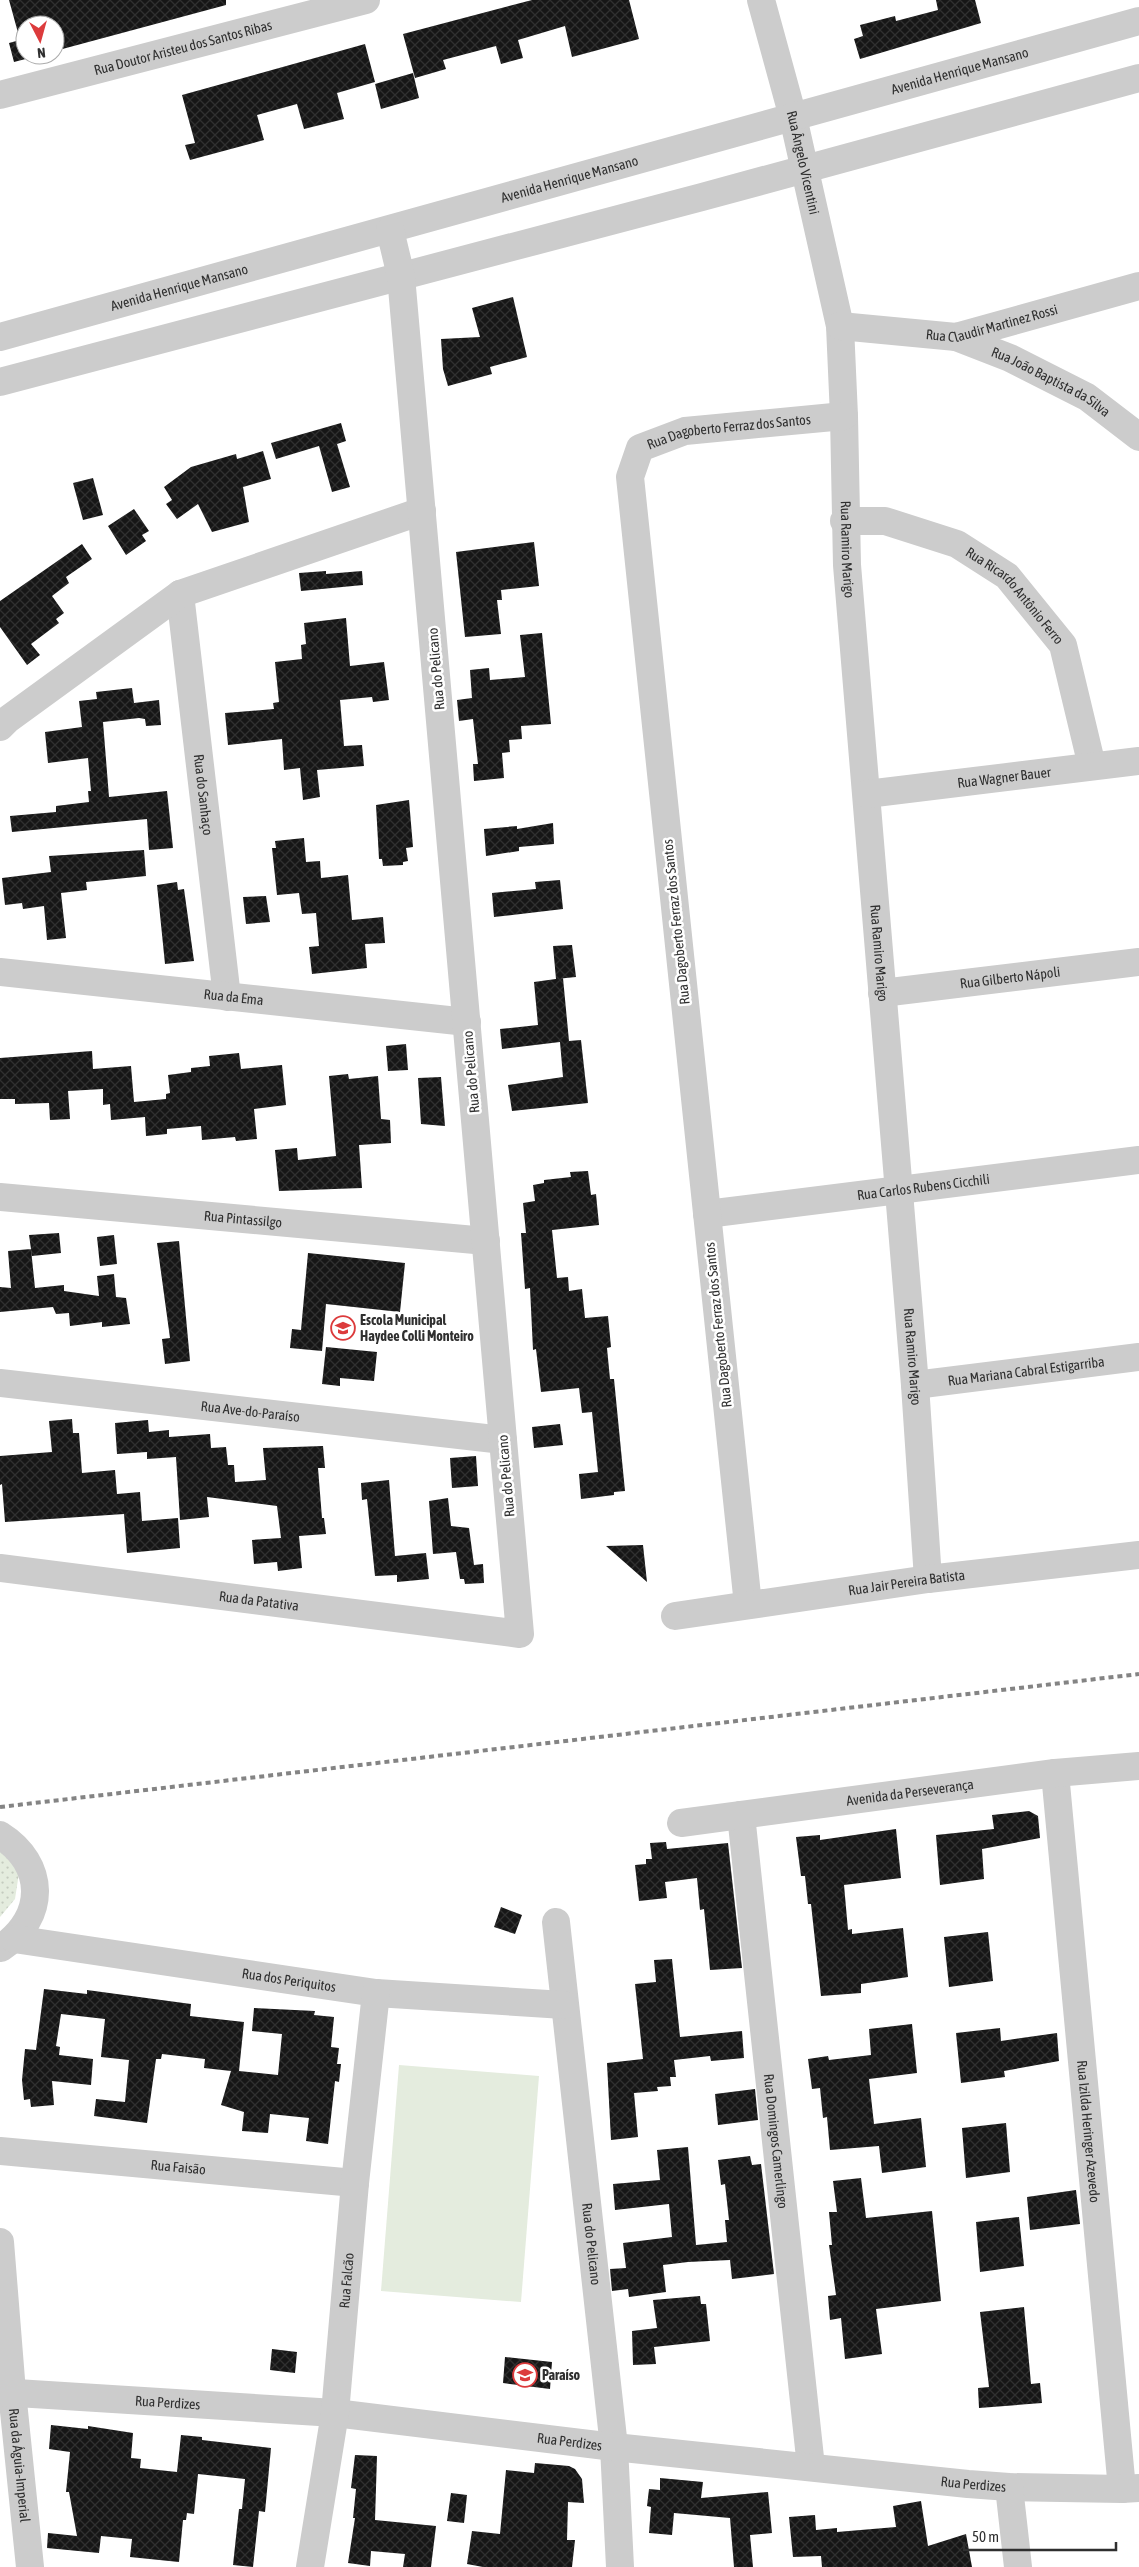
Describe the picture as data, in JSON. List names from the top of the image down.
{
  "streets": {
    "street": [
      "Rua Doutor Aristeu dos Santos Ribas",
      "Avenida Henrique Mansano",
      "Rua Ângelo Vicentini",
      "Rua Claudir Martinez Rossi",
      "Rua João Baptista da Silva",
      "Rua Dagoberto Ferraz dos Santos",
      "Rua Ramiro Marigo",
      "Rua Ricardo Antônio Ferro",
      "Rua do Pelicano",
      "Rua Wagner Bauer",
      "Rua do Sanhaço",
      "Rua Gilberto Nápoli",
      "Rua da Ema",
      "Rua Carlos Rubens Cicchili",
      "Rua Pintassilgo",
      "Rua Mariana Cabral Estigarriba",
      "Rua Ave-do-Paraíso",
      "Rua Jair Pereira Batista",
      "Rua da Patativa",
      "Avenida da Perseverança",
      "Rua dos Periquitos",
      "Rua Izilda Heringer Azevedo",
      "Rua Domingos Camerlingo",
      "Rua Faisão",
      "Rua Falcão",
      "Rua Perdizes",
      "Rua da Águia-Imperial"
    ]
  },
  "crossings": [
    ["Avenida Henrique Mansano", "Rua Ângelo Vicentini"],
    ["Avenida Henrique Mansano", "Rua do Pelicano"],
    ["Rua Ângelo Vicentini", "Rua Claudir Martinez Rossi"],
    ["Rua Ângelo Vicentini", "Rua Ramiro Marigo"],
    ["Rua Claudir Martinez Rossi", "Rua João Baptista da Silva"],
    ["Rua Claudir Martinez Rossi", "Rua Ramiro Marigo"],
    ["Rua Dagoberto Ferraz dos Santos", "Rua Ramiro Marigo"],
    ["Rua Dagoberto Ferraz dos Santos", "Rua Carlos Rubens Cicchili"],
    ["Rua Dagoberto Ferraz dos Santos", "Rua Jair Pereira Batista"],
    ["Rua Ramiro Marigo", "Rua Ricardo Antônio Ferro"],
    ["Rua Ramiro Marigo", "Rua Wagner Bauer"],
    ["Rua Ramiro Marigo", "Rua Gilberto Nápoli"],
    ["Rua Ramiro Marigo", "Rua Carlos Rubens Cicchili"],
    ["Rua Ramiro Marigo", "Rua Mariana Cabral Estigarriba"],
    ["Rua Ramiro Marigo", "Rua Jair Pereira Batista"],
    ["Rua Ricardo Antônio Ferro", "Rua Wagner Bauer"],
    ["Rua do Pelicano", "Rua da Ema"],
    ["Rua do Pelicano", "Rua Pintassilgo"],
    ["Rua do Pelicano", "Rua Ave-do-Paraíso"],
    ["Rua do Pelicano", "Rua da Patativa"],
    ["Rua do Pelicano", "Rua dos Periquitos"],
    ["Rua do Pelicano", "Rua Perdizes"],
    ["Rua do Sanhaço", "Rua da Ema"],
    ["Avenida da Perseverança", "Rua Izilda Heringer Azevedo"],
    ["Avenida da Perseverança", "Rua Domingos Camerlingo"],
    ["Rua dos Periquitos", "Rua Falcão"],
    ["Rua Izilda Heringer Azevedo", "Rua Perdizes"],
    ["Rua Domingos Camerlingo", "Rua Perdizes"],
    ["Rua Faisão", "Rua Falcão"],
    ["Rua Falcão", "Rua Perdizes"],
    ["Rua Perdizes", "Rua da Águia-Imperial"]
  ],
  "places": {
    "school or university": ["Escola Municipal Haydee Colli Monteiro", "Paraíso"]
  },
  "scale_bar": "50 m",
  "north": "bottom"
}
